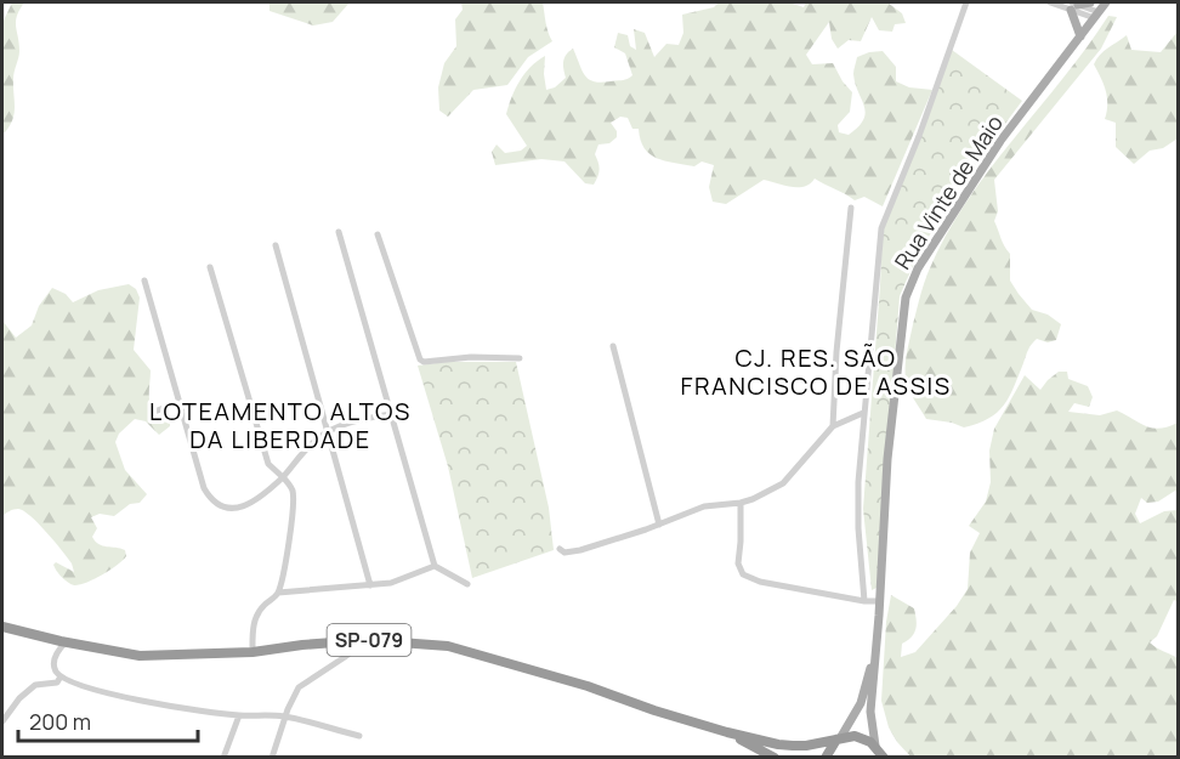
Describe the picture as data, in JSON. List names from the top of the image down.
{
  "streets": {
    "highway": ["SP-079"],
    "main road": ["Rua Vinte de Maio"]
  },
  "crossings": [
    ["Rua Vinte de Maio", "SP-079"]
  ],
  "districts": ["CJ. RES. SÃO FRANCISCO DE ASSIS", "LOTEAMENTO ALTOS DA LIBERDADE"],
  "scale_bar": "200 m"
}
